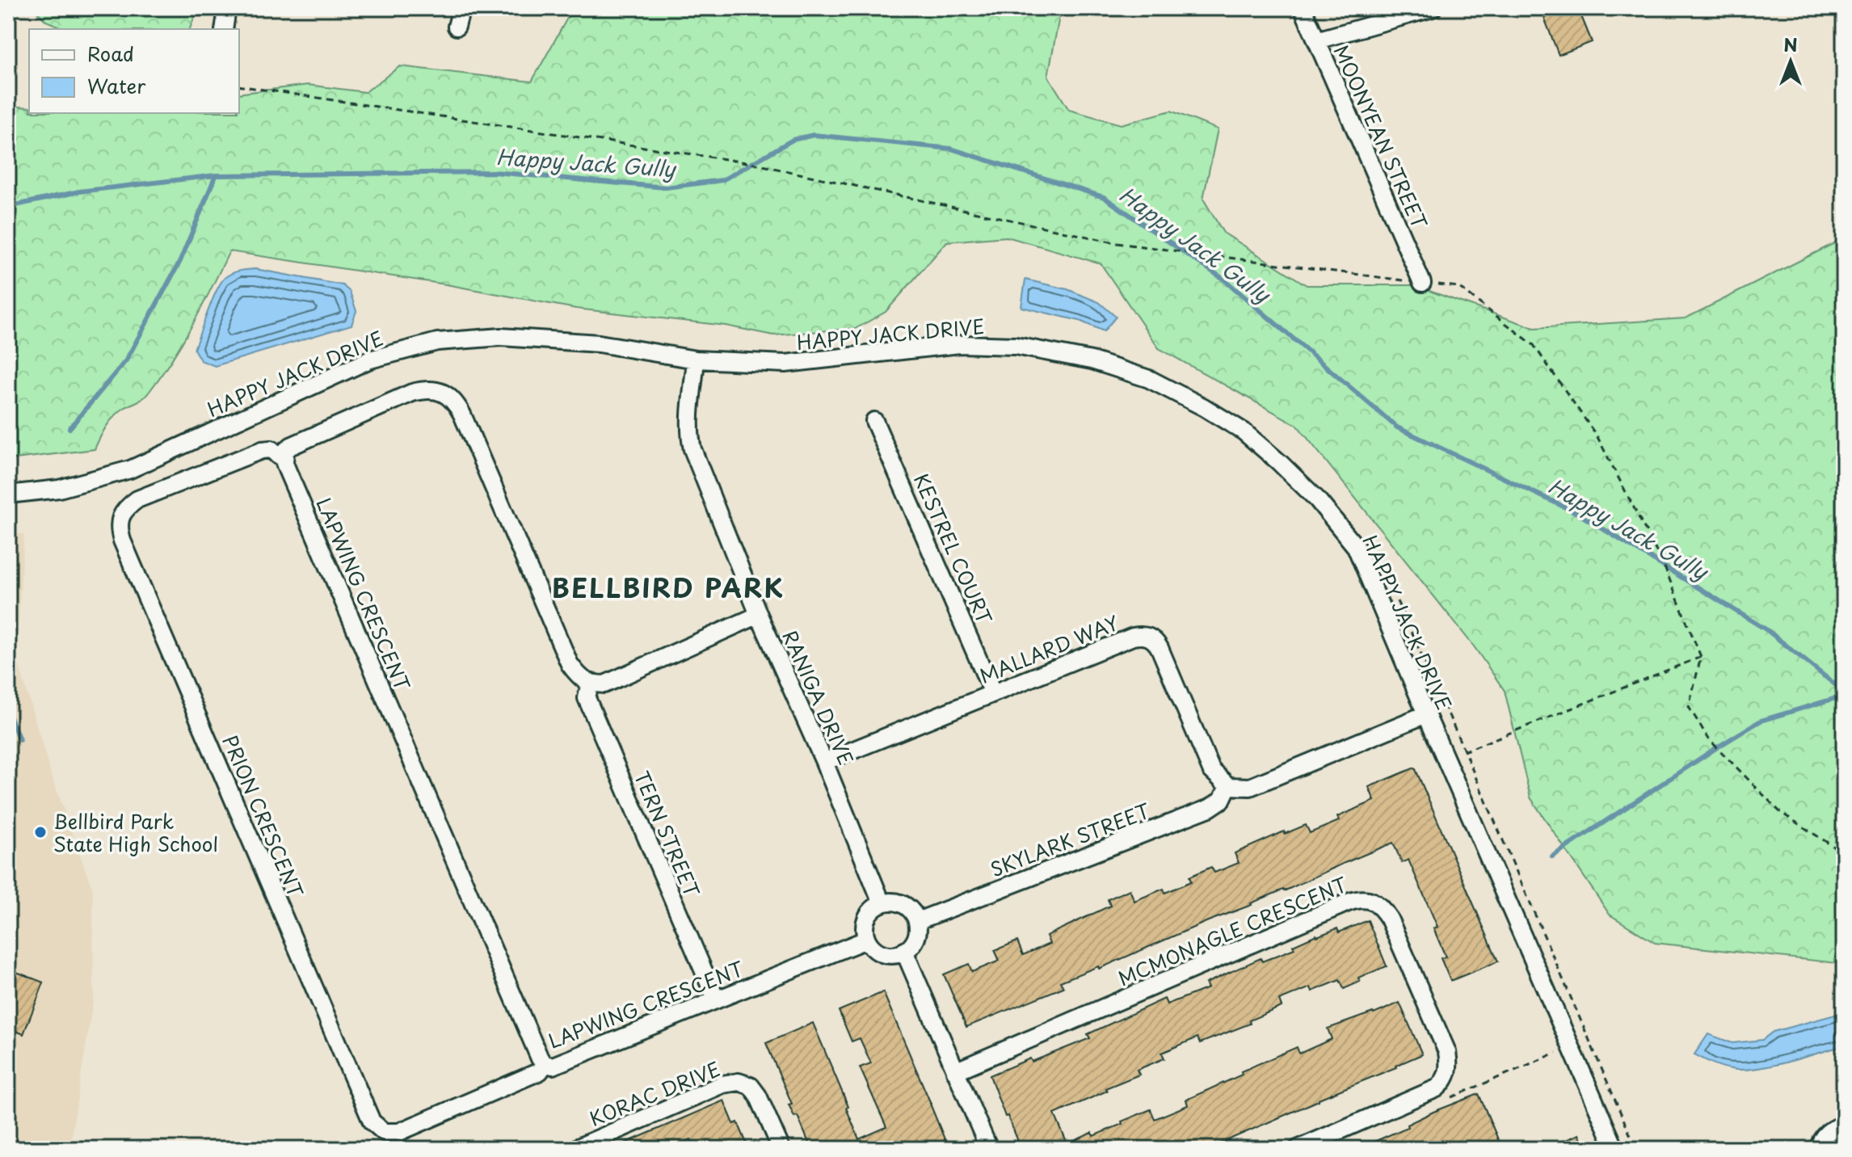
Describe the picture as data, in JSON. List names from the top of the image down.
{
  "streets": {
    "street": [
      "MOONYEAN STREET",
      "HAPPY JACK DRIVE",
      "KESTREL COURT",
      "LAPWING CRESCENT",
      "MALLARD WAY",
      "RANIGA DRIVE",
      "PRION CRESCENT",
      "TERN STREET",
      "SKYLARK STREET",
      "MCMONAGLE CRESCENT",
      "KORAC DRIVE"
    ]
  },
  "crossings": [
    ["HAPPY JACK DRIVE", "RANIGA DRIVE"],
    ["KESTREL COURT", "MALLARD WAY"],
    ["LAPWING CRESCENT", "RANIGA DRIVE"],
    ["LAPWING CRESCENT", "PRION CRESCENT"],
    ["LAPWING CRESCENT", "TERN STREET"],
    ["LAPWING CRESCENT", "SKYLARK STREET"],
    ["MALLARD WAY", "RANIGA DRIVE"],
    ["MALLARD WAY", "SKYLARK STREET"],
    ["RANIGA DRIVE", "SKYLARK STREET"]
  ],
  "districts": ["BELLBIRD PARK"],
  "water": ["Happy Jack Gully"],
  "places": ["Bellbird Park State High School"],
  "legend": ["Road", "Water"],
  "north": "top"
}
